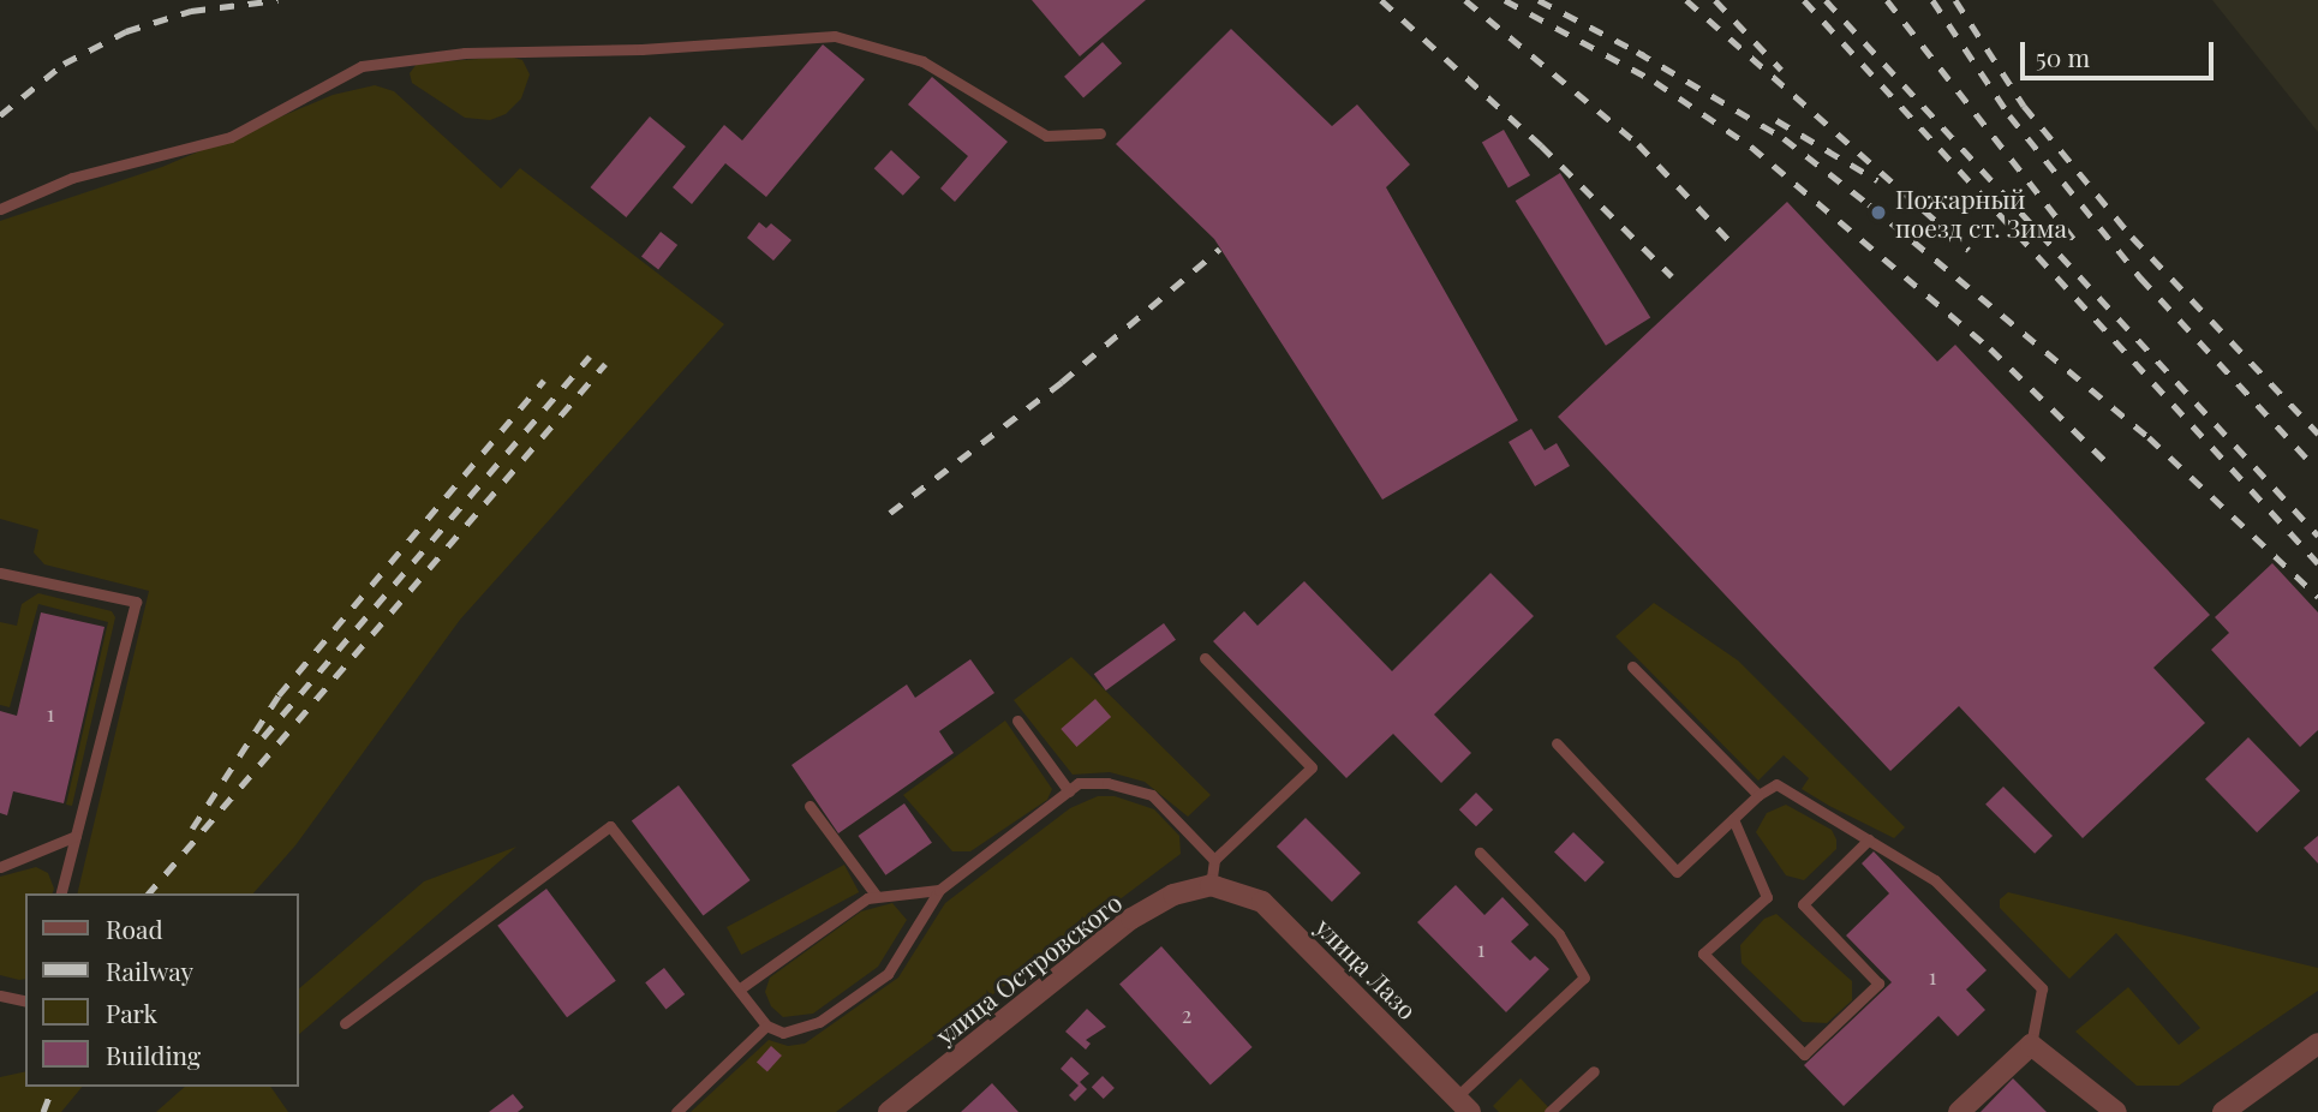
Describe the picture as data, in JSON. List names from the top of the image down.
{
  "streets": {
    "street": ["улица Островского", "улица Лазо"]
  },
  "crossings": [
    ["улица Островского", "улица Лазо"]
  ],
  "places": ["Пожарный поезд ст. Зима"],
  "house_numbers": [
    "1",
    "1",
    "1",
    "2"
  ],
  "legend": [
    "Road",
    "Railway",
    "Park",
    "Building"
  ],
  "scale_bar": "50 m"
}
